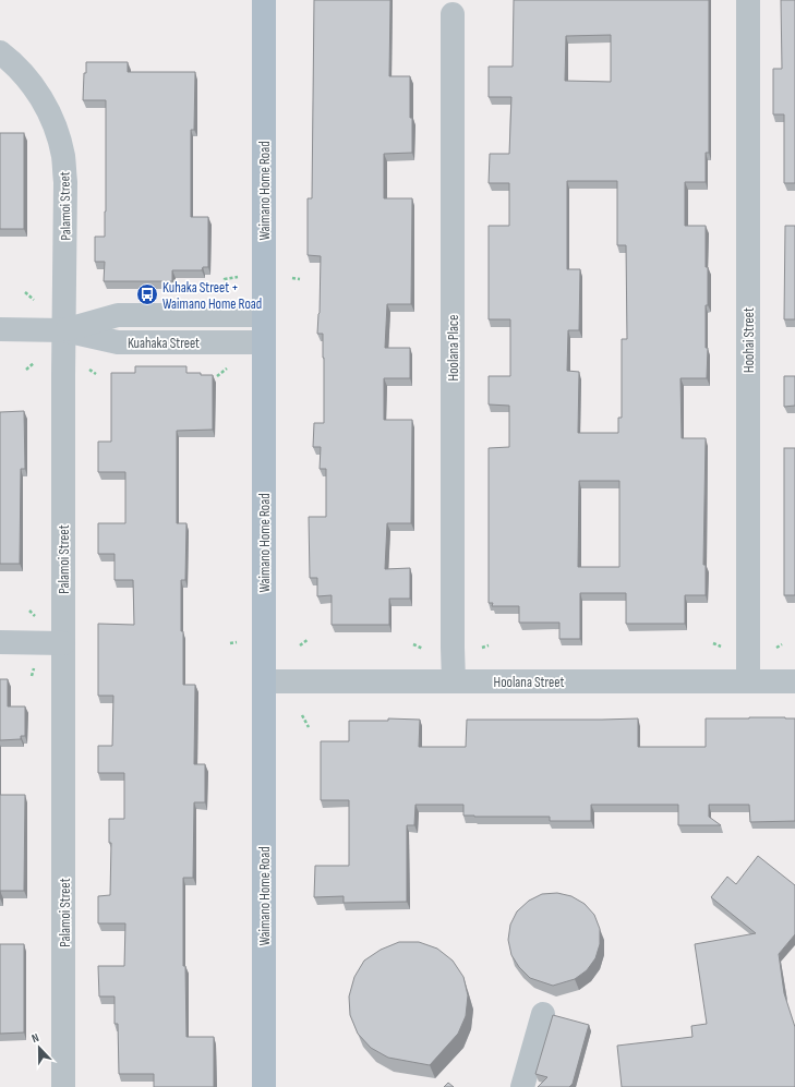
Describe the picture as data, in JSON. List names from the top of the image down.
{
  "streets": {
    "main road": ["Waimano Home Road"],
    "street": [
      "Palamoi Street",
      "Hoohai Street",
      "Kuahaka Street",
      "Hoolana Place",
      "Hoolana Street"
    ]
  },
  "crossings": [
    ["Waimano Home Road", "Kuahaka Street"],
    ["Waimano Home Road", "Hoolana Street"],
    ["Palamoi Street", "Kuahaka Street"],
    ["Hoohai Street", "Hoolana Street"],
    ["Hoolana Place", "Hoolana Street"]
  ],
  "places": {
    "bus stop": ["Kuhaka Street + Waimano Home Road"]
  },
  "north": "top"
}
